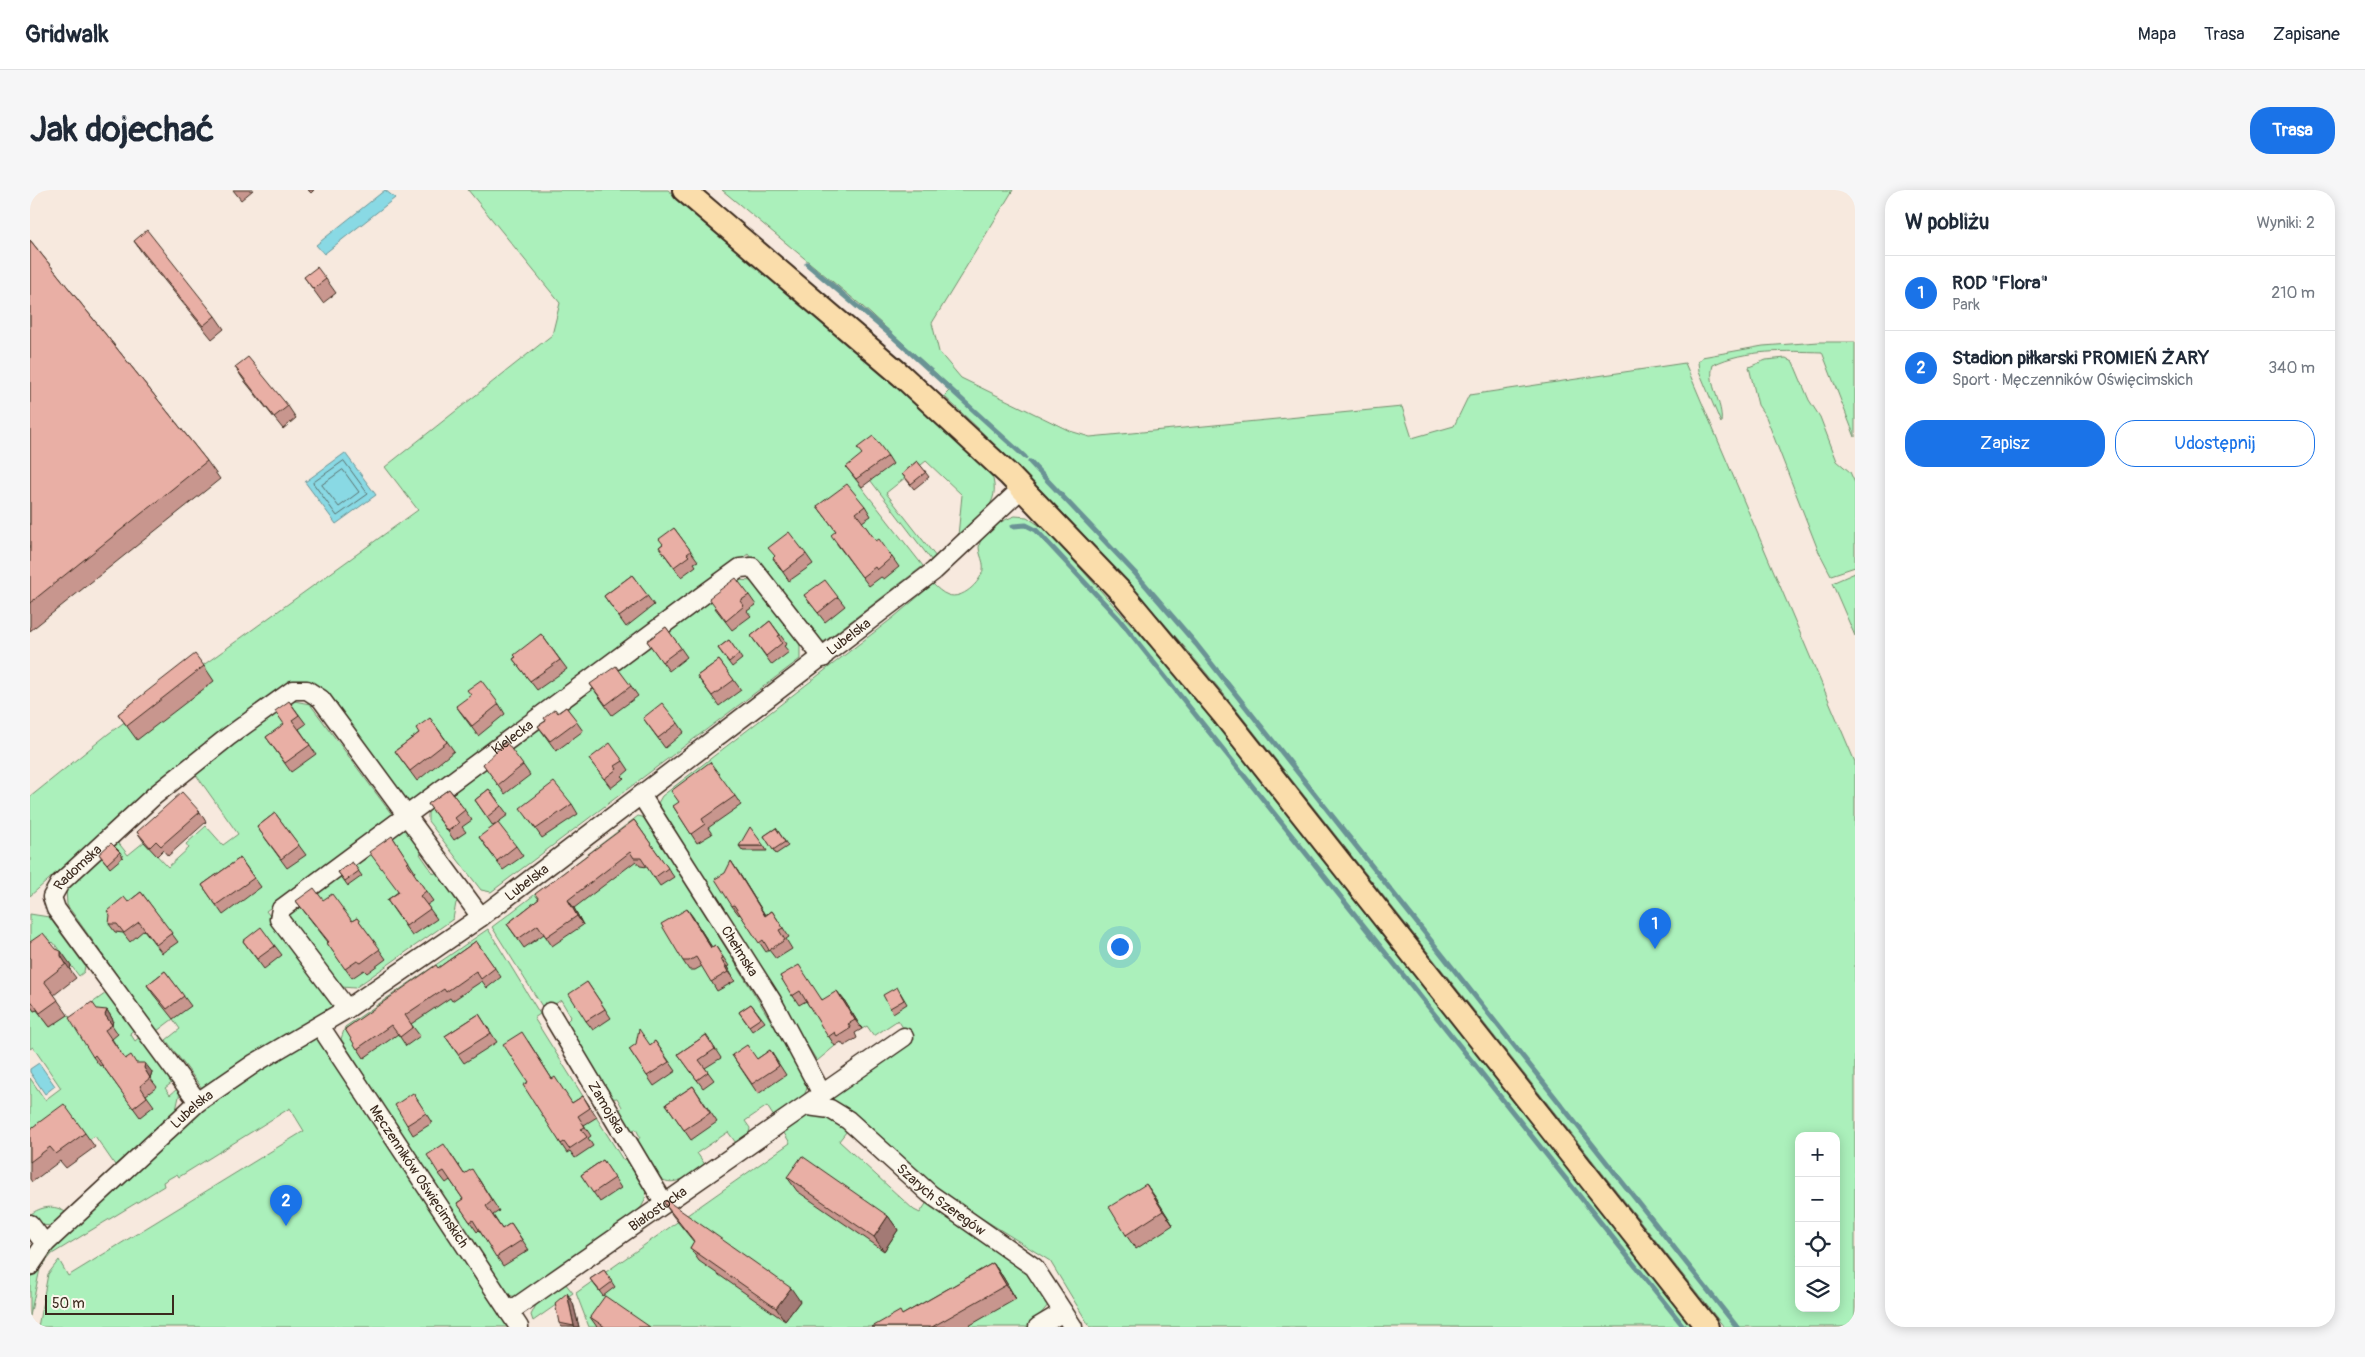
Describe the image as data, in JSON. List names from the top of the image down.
{
  "streets": {
    "street": [
      "Lubelska",
      "Kielecka",
      "Radomska",
      "Chełmska",
      "Zamojska",
      "Męczenników Oświęcimskich",
      "Szarych Szeregów",
      "Białostocka"
    ]
  },
  "crossings": [
    ["Lubelska", "Kielecka"],
    ["Lubelska", "Radomska"],
    ["Lubelska", "Chełmska"],
    ["Lubelska", "Męczenników Oświęcimskich"],
    ["Kielecka", "Radomska"],
    ["Zamojska", "Białostocka"],
    ["Męczenników Oświęcimskich", "Białostocka"],
    ["Szarych Szeregów", "Białostocka"]
  ],
  "scale_bar": "50 m",
  "page": {
    "header": "Gridwalk",
    "nav": ["Mapa", "Trasa", "Zapisane"],
    "buttons": [
      "Trasa",
      ["Zapisz", "Udostępnij"]
    ],
    "title": "Jak dojechać",
    "heading": ["W pobliżu", "Wyniki: 2"],
    "list": [
      {
        "mark": "1",
        "name": "ROD \"Flora\"",
        "note": "Park",
        "value": "210 m"
      },
      {
        "mark": "2",
        "name": "Stadion piłkarski PROMIEŃ ŻARY",
        "note": "Sport · Męczenników Oświęcimskich",
        "value": "340 m"
      }
    ],
    "pins": ["1", "2"],
    "map_buttons": ["+", "−"],
    "scale": "50 m"
  }
}
